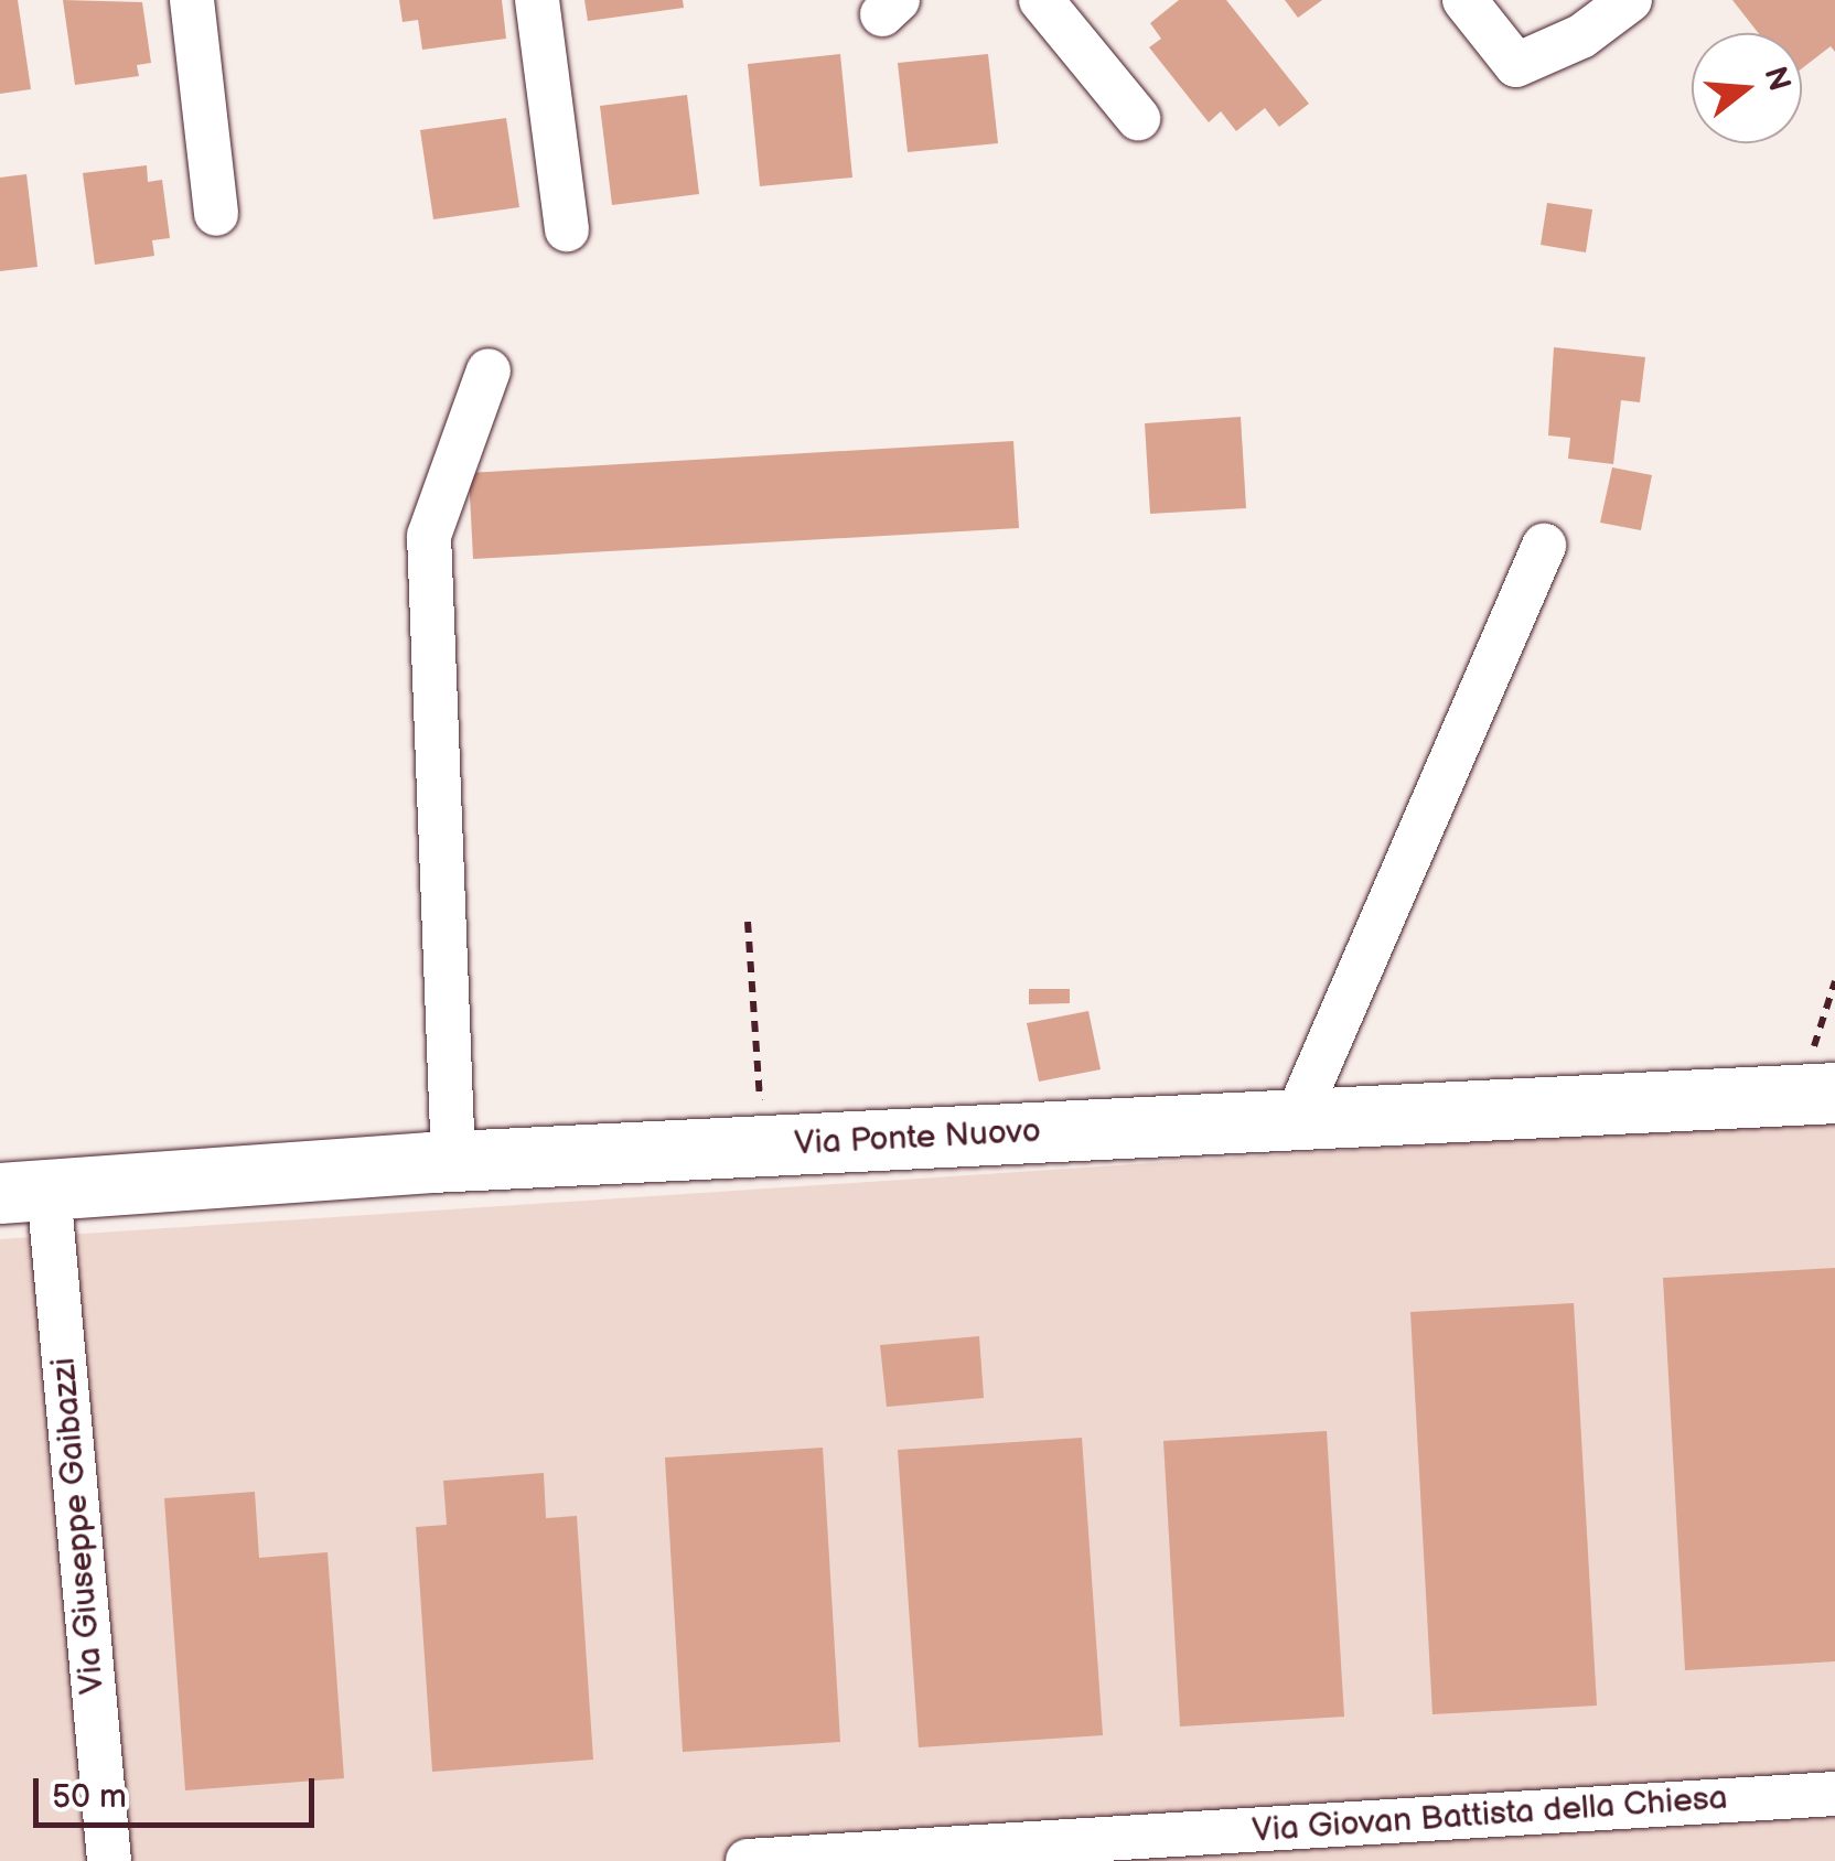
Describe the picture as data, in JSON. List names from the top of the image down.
{
  "streets": {
    "street": ["Via Ponte Nuovo", "Via Giuseppe Gaibazzi", "Via Giovan Battista della Chiesa"]
  },
  "crossings": [
    ["Via Ponte Nuovo", "Via Giuseppe Gaibazzi"]
  ],
  "scale_bar": "50 m",
  "north": "right"
}
